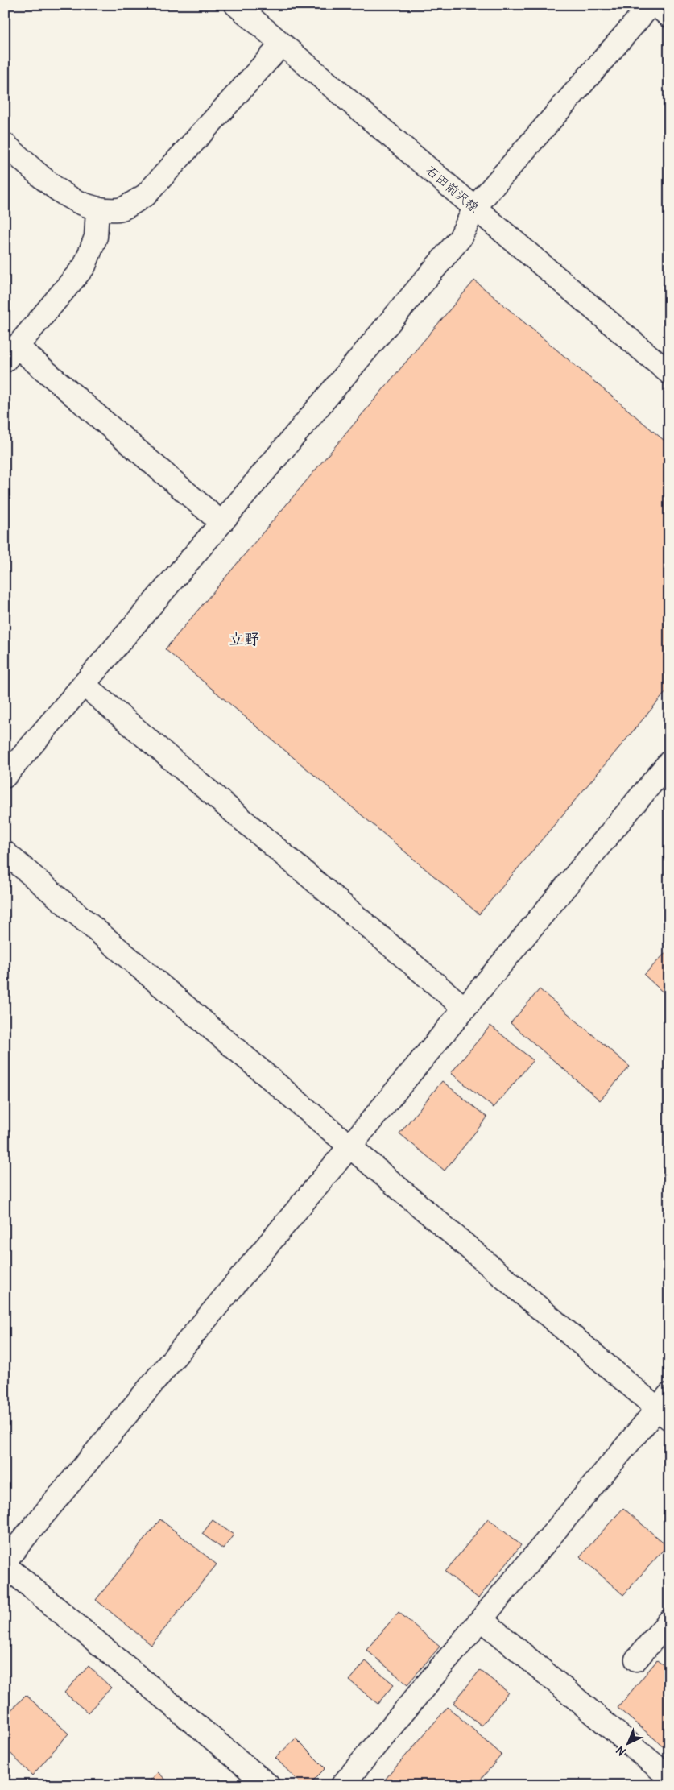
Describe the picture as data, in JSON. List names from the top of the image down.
{
  "streets": {
    "street": ["石田前沢線"]
  },
  "districts": ["立野"],
  "north": "bottom left"
}
